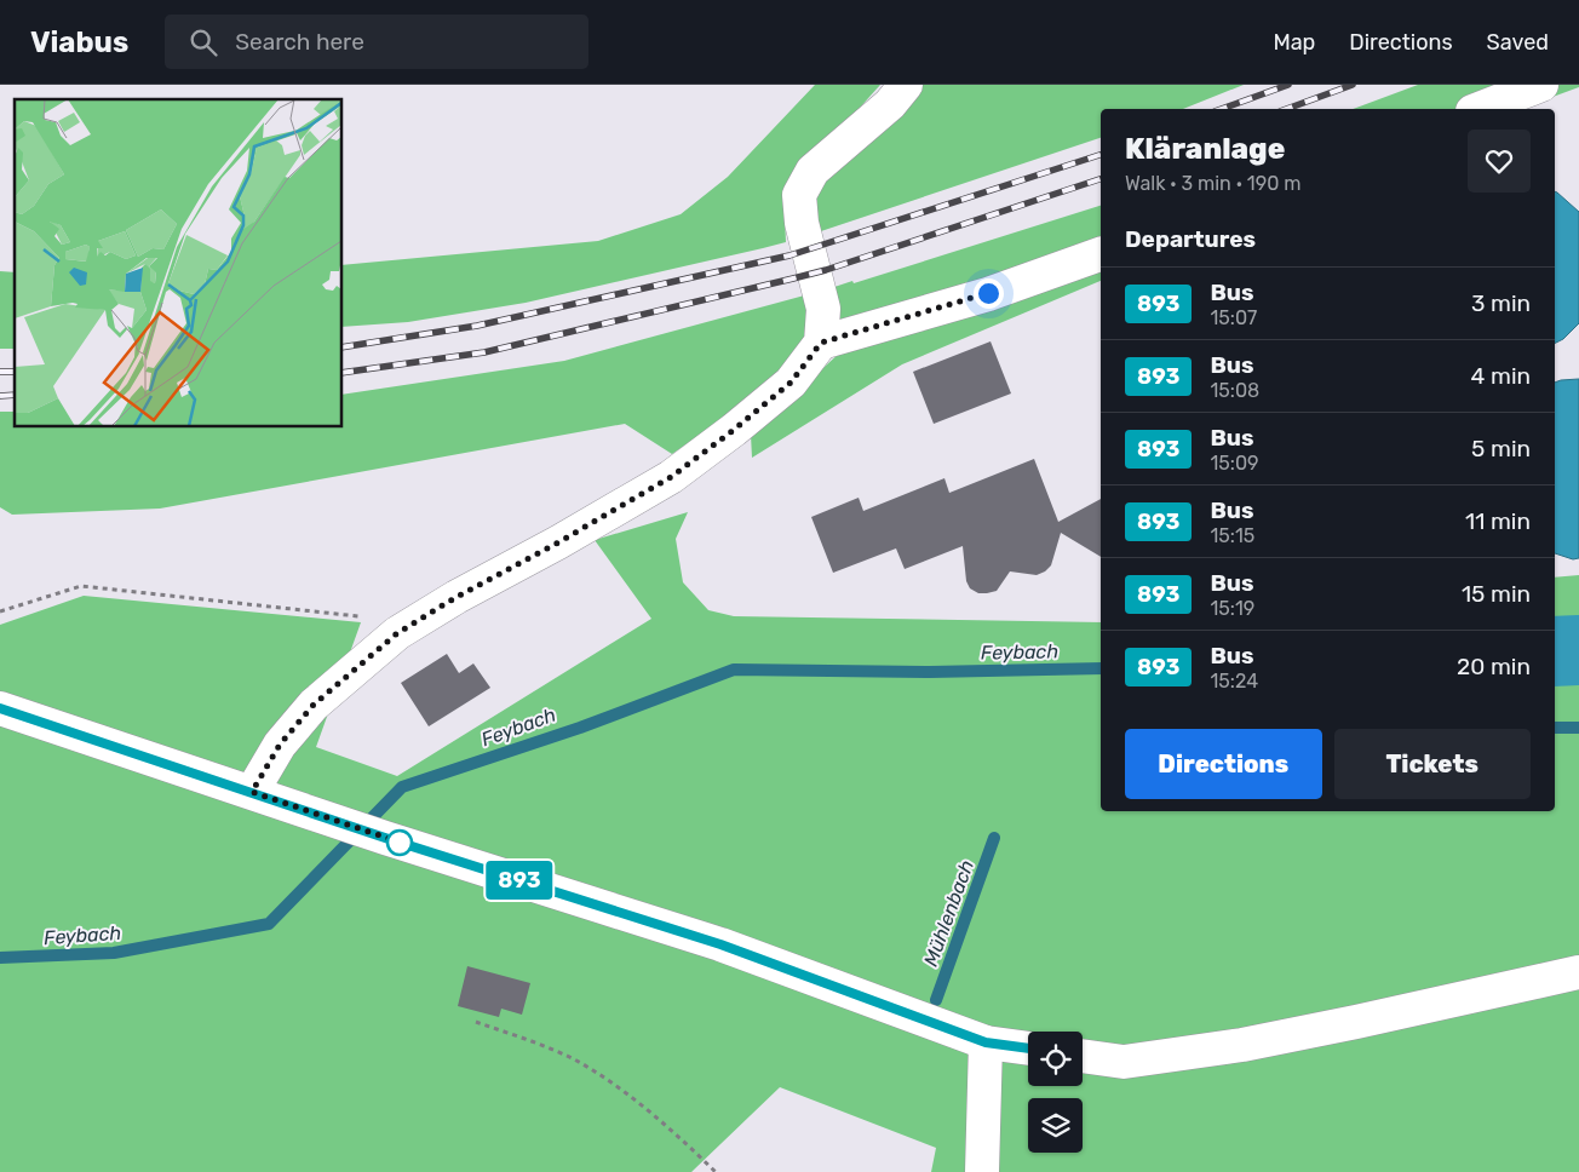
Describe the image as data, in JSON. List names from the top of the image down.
{
  "water": ["Feybach", "Mühlenbach"],
  "lines": ["bus line 893"],
  "page": {
    "header": "Viabus",
    "search": "Search here",
    "nav": ["Map", "Directions", "Saved"],
    "on_map": "893",
    "heading": [
      ["Kläranlage", "Walk · 3 min · 190 m"],
      "Departures"
    ],
    "list": [
      {
        "mark": "893",
        "name": "Bus",
        "note": "15:07",
        "value": "3 min"
      },
      {
        "mark": "893",
        "name": "Bus",
        "note": "15:08",
        "value": "4 min"
      },
      {
        "mark": "893",
        "name": "Bus",
        "note": "15:09",
        "value": "5 min"
      },
      {
        "mark": "893",
        "name": "Bus",
        "note": "15:15",
        "value": "11 min"
      },
      {
        "mark": "893",
        "name": "Bus",
        "note": "15:19",
        "value": "15 min"
      },
      {
        "mark": "893",
        "name": "Bus",
        "note": "15:24",
        "value": "20 min"
      }
    ],
    "buttons": ["Directions", "Tickets"]
  }
}
